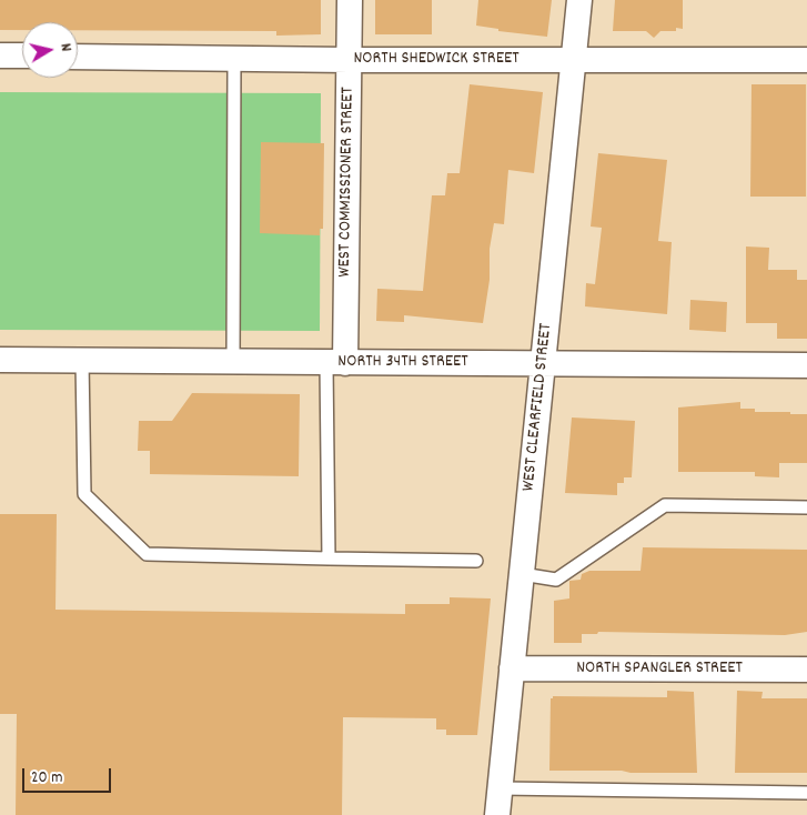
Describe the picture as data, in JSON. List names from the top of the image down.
{
  "streets": {
    "street": [
      "NORTH SHEDWICK STREET",
      "WEST COMMISSIONER STREET",
      "NORTH 34TH STREET",
      "WEST CLEARFIELD STREET",
      "NORTH SPANGLER STREET"
    ]
  },
  "crossings": [
    ["NORTH SHEDWICK STREET", "WEST COMMISSIONER STREET"],
    ["NORTH SHEDWICK STREET", "WEST CLEARFIELD STREET"],
    ["WEST COMMISSIONER STREET", "NORTH 34TH STREET"],
    ["NORTH 34TH STREET", "WEST CLEARFIELD STREET"],
    ["WEST CLEARFIELD STREET", "NORTH SPANGLER STREET"]
  ],
  "scale_bar": "20 m",
  "north": "right"
}
